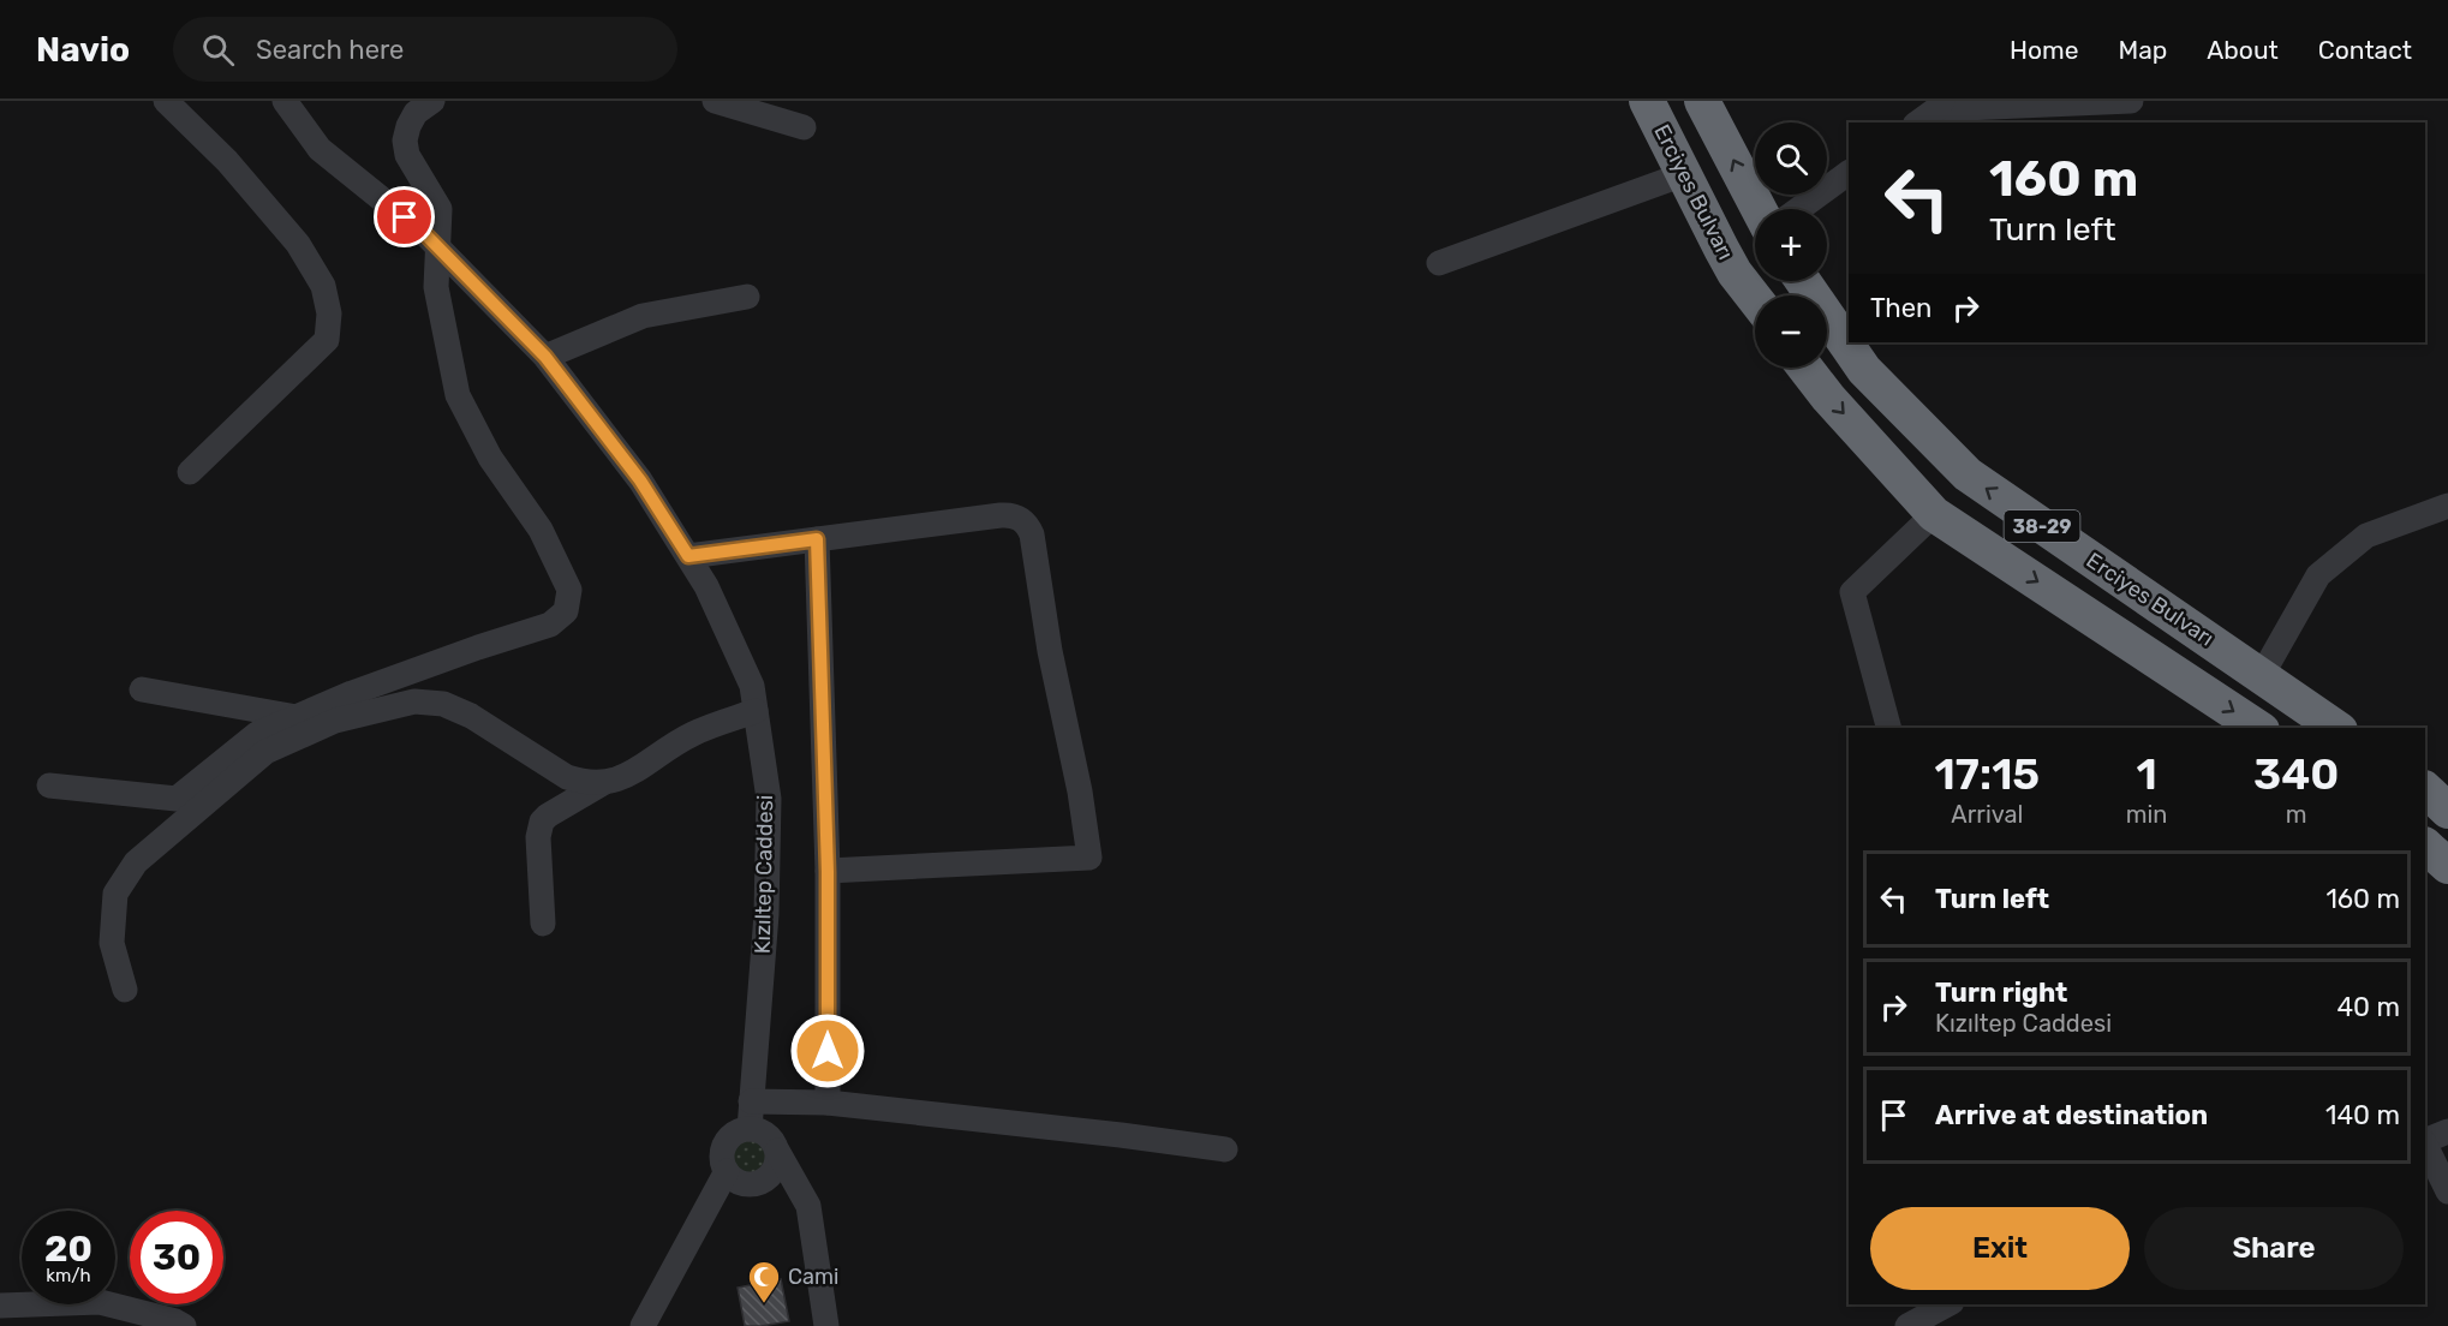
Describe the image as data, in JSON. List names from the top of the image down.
{
  "streets": {
    "highway": ["Erciyes Bulvarı", "38-29"],
    "street": ["Kızıltep Caddesi"]
  },
  "places": {
    "mosque": ["Cami"]
  },
  "page": {
    "header": "Navio",
    "search": "Search here",
    "nav": [
      "Home",
      "Map",
      "About",
      "Contact"
    ],
    "map_buttons": ["+", "−"],
    "turn": ["160 m", "Turn left"],
    "then": "Then",
    "eta": [
      "17:15",
      "Arrival",
      "1",
      "min",
      "340",
      "m"
    ],
    "list": [
      {
        "name": "Turn left",
        "value": "160 m"
      },
      {
        "name": "Turn right",
        "note": "Kızıltep Caddesi",
        "value": "40 m"
      },
      {
        "name": "Arrive at destination",
        "value": "140 m"
      }
    ],
    "buttons": ["Exit", "Share"],
    "speed": "20 km/h",
    "limit": "30"
  }
}
